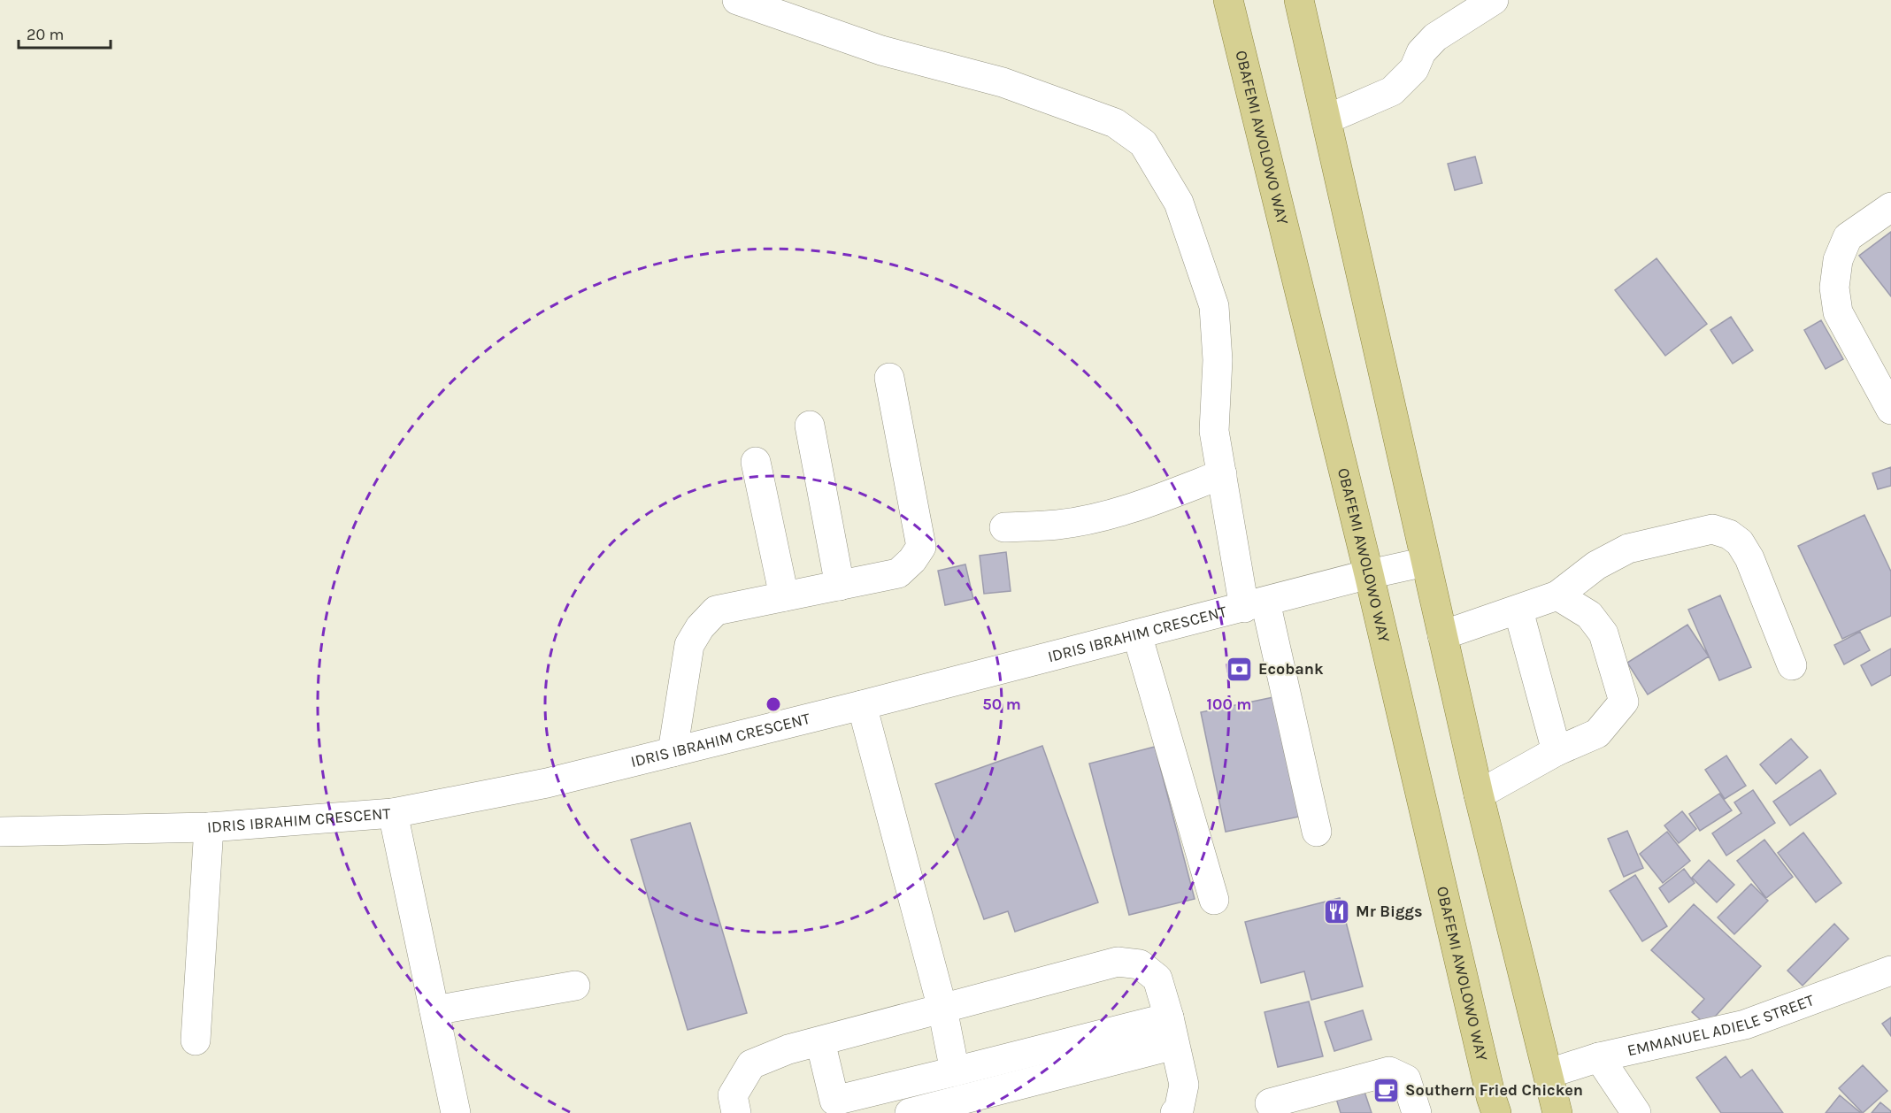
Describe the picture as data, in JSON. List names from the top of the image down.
{
  "streets": {
    "main road": ["OBAFEMI AWOLOWO WAY"],
    "street": ["IDRIS IBRAHIM CRESCENT", "EMMANUEL ADIELE STREET"]
  },
  "crossings": [
    ["OBAFEMI AWOLOWO WAY", "IDRIS IBRAHIM CRESCENT"]
  ],
  "places": {
    "bank": ["Ecobank"],
    "restaurant": ["Mr Biggs"],
    "cafe": ["Southern Fried Chicken"]
  },
  "scale_bar": "20 m",
  "rings": ["50 m", "100 m"]
}
